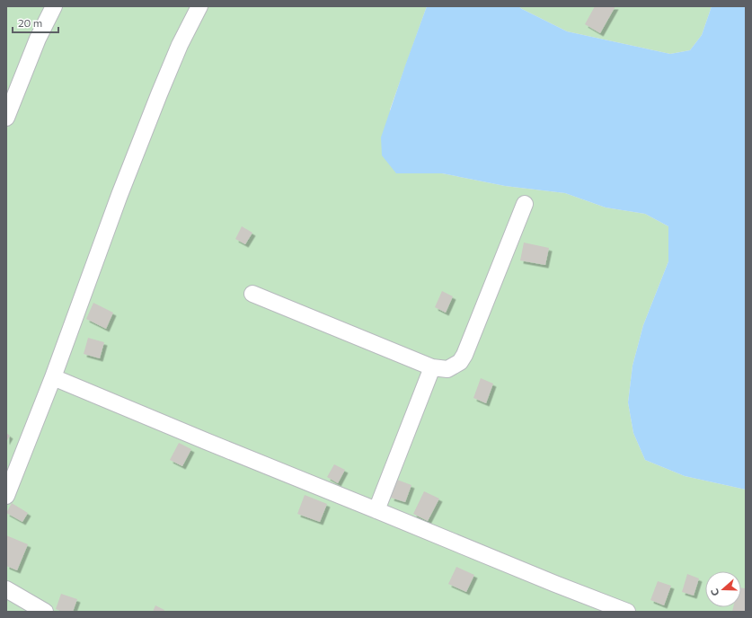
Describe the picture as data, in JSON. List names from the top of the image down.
{
  "scale_bar": "20 m",
  "north": "left"
}
